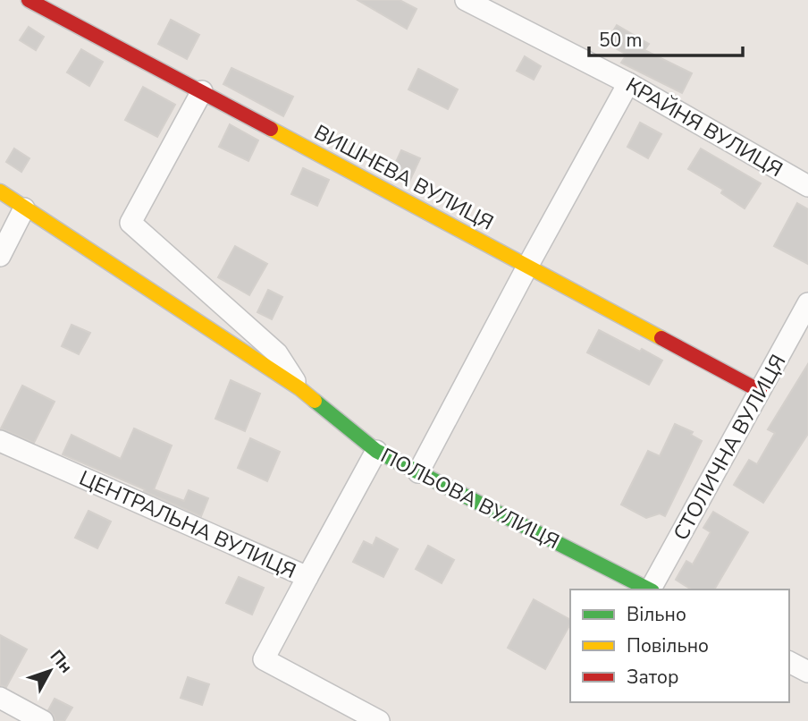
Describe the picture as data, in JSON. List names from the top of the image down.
{
  "streets": {
    "street": [
      "КРАЙНЯ ВУЛИЦЯ",
      "ВИШНЕВА ВУЛИЦЯ",
      "СТОЛИЧНА ВУЛИЦЯ",
      "ПОЛЬОВА ВУЛИЦЯ",
      "ЦЕНТРАЛЬНА ВУЛИЦЯ"
    ]
  },
  "crossings": [
    ["ВИШНЕВА ВУЛИЦЯ", "СТОЛИЧНА ВУЛИЦЯ"],
    ["ВИШНЕВА ВУЛИЦЯ", "ПОЛЬОВА ВУЛИЦЯ"]
  ],
  "legend": ["Вільно", "Повільно", "Затор"],
  "scale_bar": "50 m",
  "north": "top right"
}
